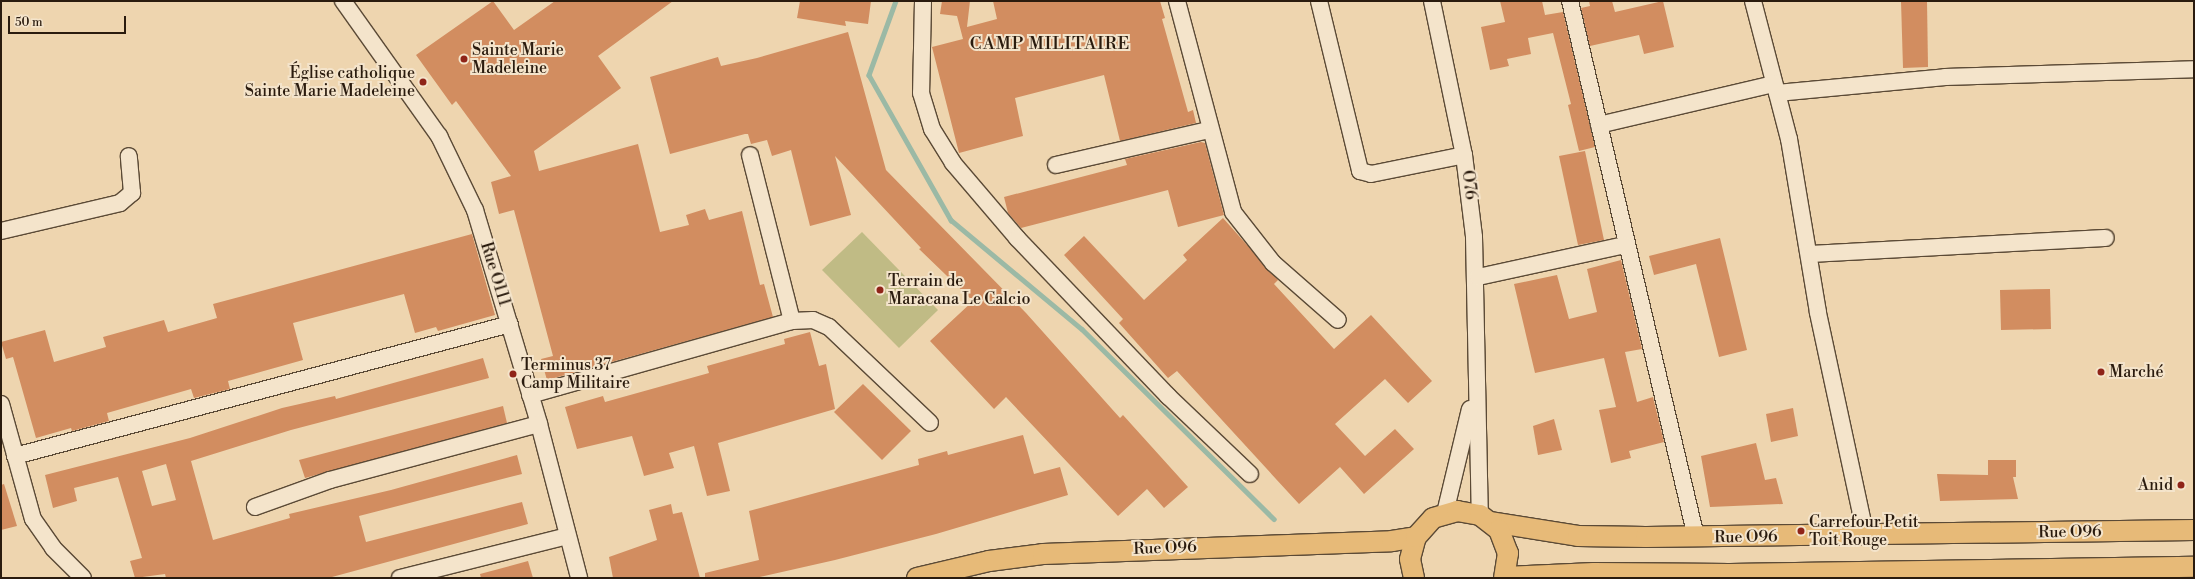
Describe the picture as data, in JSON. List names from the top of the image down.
{
  "streets": {
    "main road": ["Rue O96"],
    "street": ["O76", "Rue O111"]
  },
  "districts": ["CAMP MILITAIRE"],
  "places": [
    "Sainte Marie Madeleine",
    "Église catholique Sainte Marie Madeleine",
    "Terrain de Maracana Le Calcio",
    "Marché",
    "Terminus 37 Camp Militaire",
    "Anid",
    "Carrefour Petit Toit Rouge"
  ],
  "scale_bar": "50 m"
}
